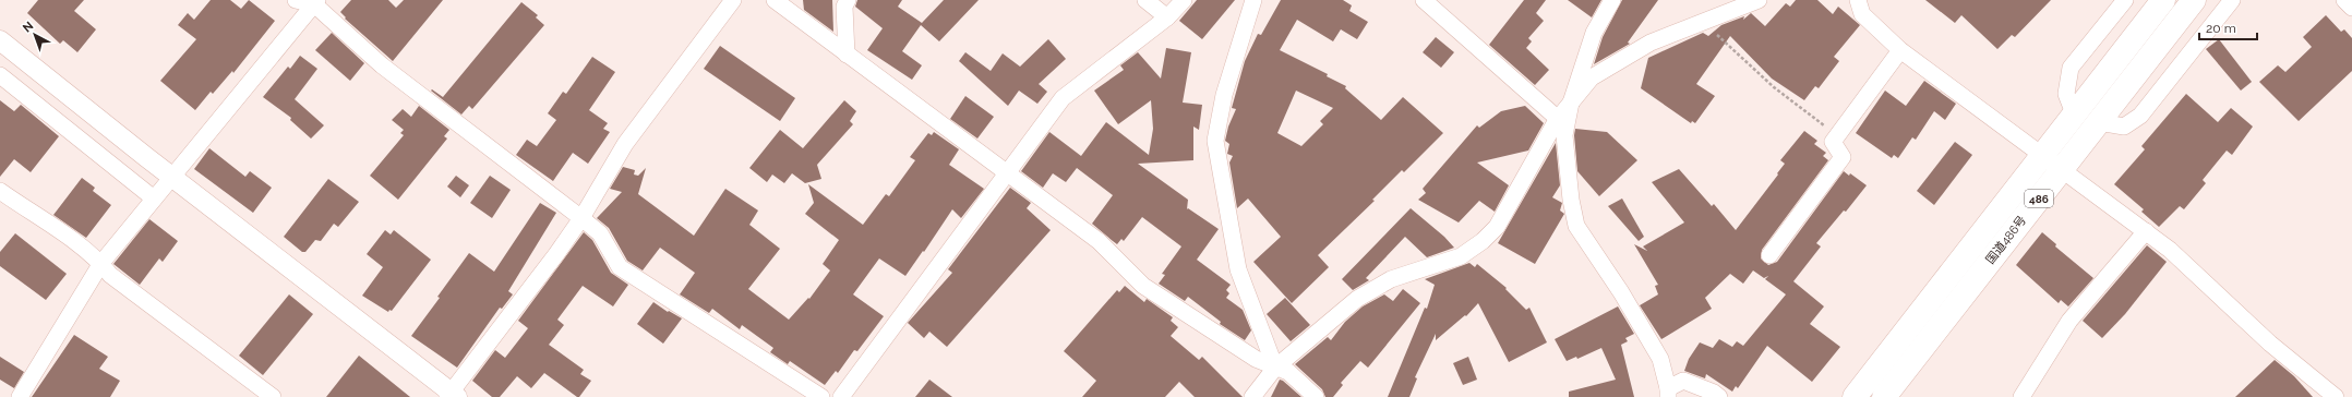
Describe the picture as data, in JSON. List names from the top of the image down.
{
  "streets": {
    "highway": ["486", "国道486号"]
  },
  "scale_bar": "20 m",
  "north": "top left"
}
